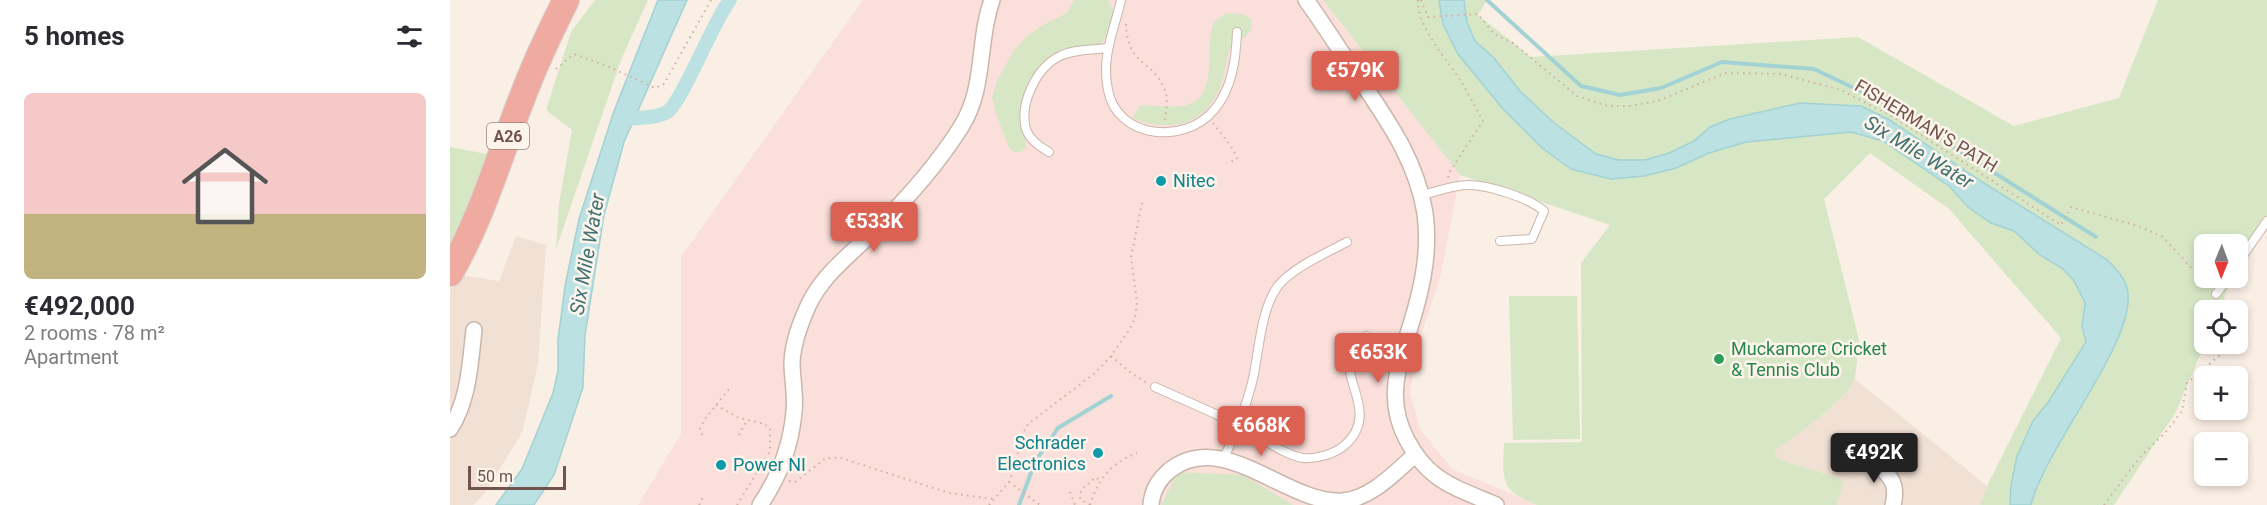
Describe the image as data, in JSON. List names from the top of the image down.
{
  "streets": {
    "highway": ["A26"],
    "path": ["FISHERMAN'S PATH"]
  },
  "water": ["Six Mile Water"],
  "places": [
    "Nitec",
    "Muckamore Cricket & Tennis Club",
    "Schrader Electronics",
    "Power NI"
  ],
  "scale_bar": "50 m",
  "north": "bottom",
  "page": {
    "heading": "5 homes",
    "price": [
      "€579K",
      "€533K",
      "€653K",
      "€668K",
      "€492K"
    ],
    "list": [
      {
        "name": "€492,000",
        "note": "2 rooms · 78 m² · Apartment"
      }
    ],
    "map_buttons": ["+", "−"],
    "scale": "50 m"
  }
}
